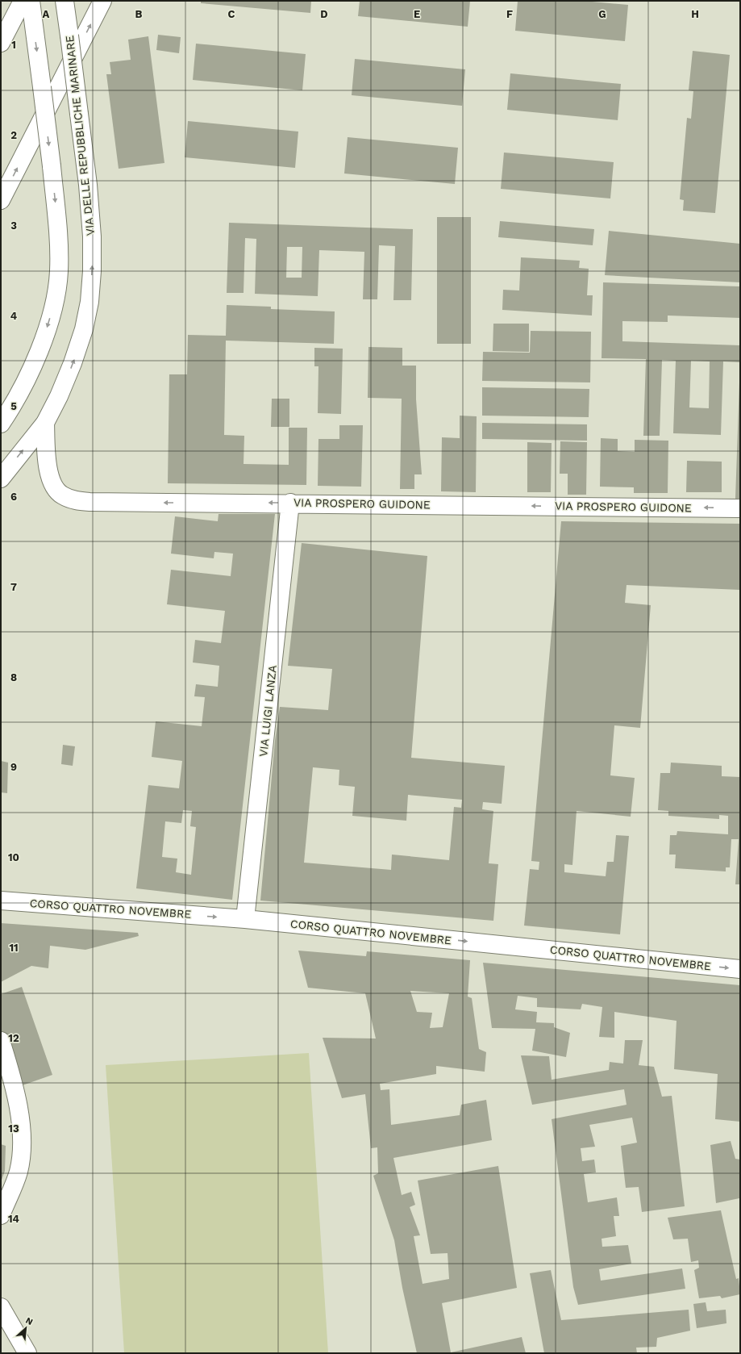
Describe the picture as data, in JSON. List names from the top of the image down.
{
  "streets": {
    "street": [
      "VIA DELLE REPUBBLICHE MARINARE",
      "VIA PROSPERO GUIDONE",
      "VIA LUIGI LANZA",
      "CORSO QUATTRO NOVEMBRE"
    ]
  },
  "crossings": [
    ["VIA DELLE REPUBBLICHE MARINARE", "VIA PROSPERO GUIDONE"],
    ["VIA PROSPERO GUIDONE", "VIA LUIGI LANZA"],
    ["VIA LUIGI LANZA", "CORSO QUATTRO NOVEMBRE"]
  ],
  "one_way": ["VIA PROSPERO GUIDONE", "CORSO QUATTRO NOVEMBRE"],
  "north": "top right",
  "grid": {
    "columns": [
      "A",
      "B",
      "C",
      "D",
      "E",
      "F",
      "G",
      "H"
    ],
    "rows": [
      "1",
      "2",
      "3",
      "4",
      "5",
      "6",
      "7",
      "8",
      "9",
      "10",
      "11",
      "12",
      "13",
      "14"
    ]
  }
}
